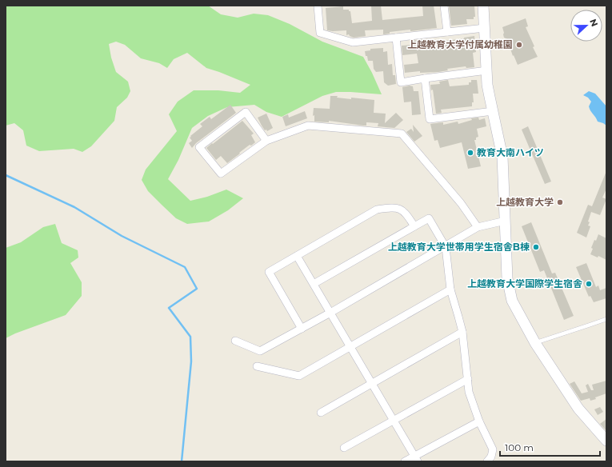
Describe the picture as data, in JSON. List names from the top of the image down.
{
  "places": [
    "上越教育大学付属幼稚園",
    "教育大南ハイツ",
    "上越教育大学",
    "上越教育大学世帯用学生宿舎B棟",
    "上越教育大学国際学生宿舎"
  ],
  "scale_bar": "100 m",
  "north": "right"
}
